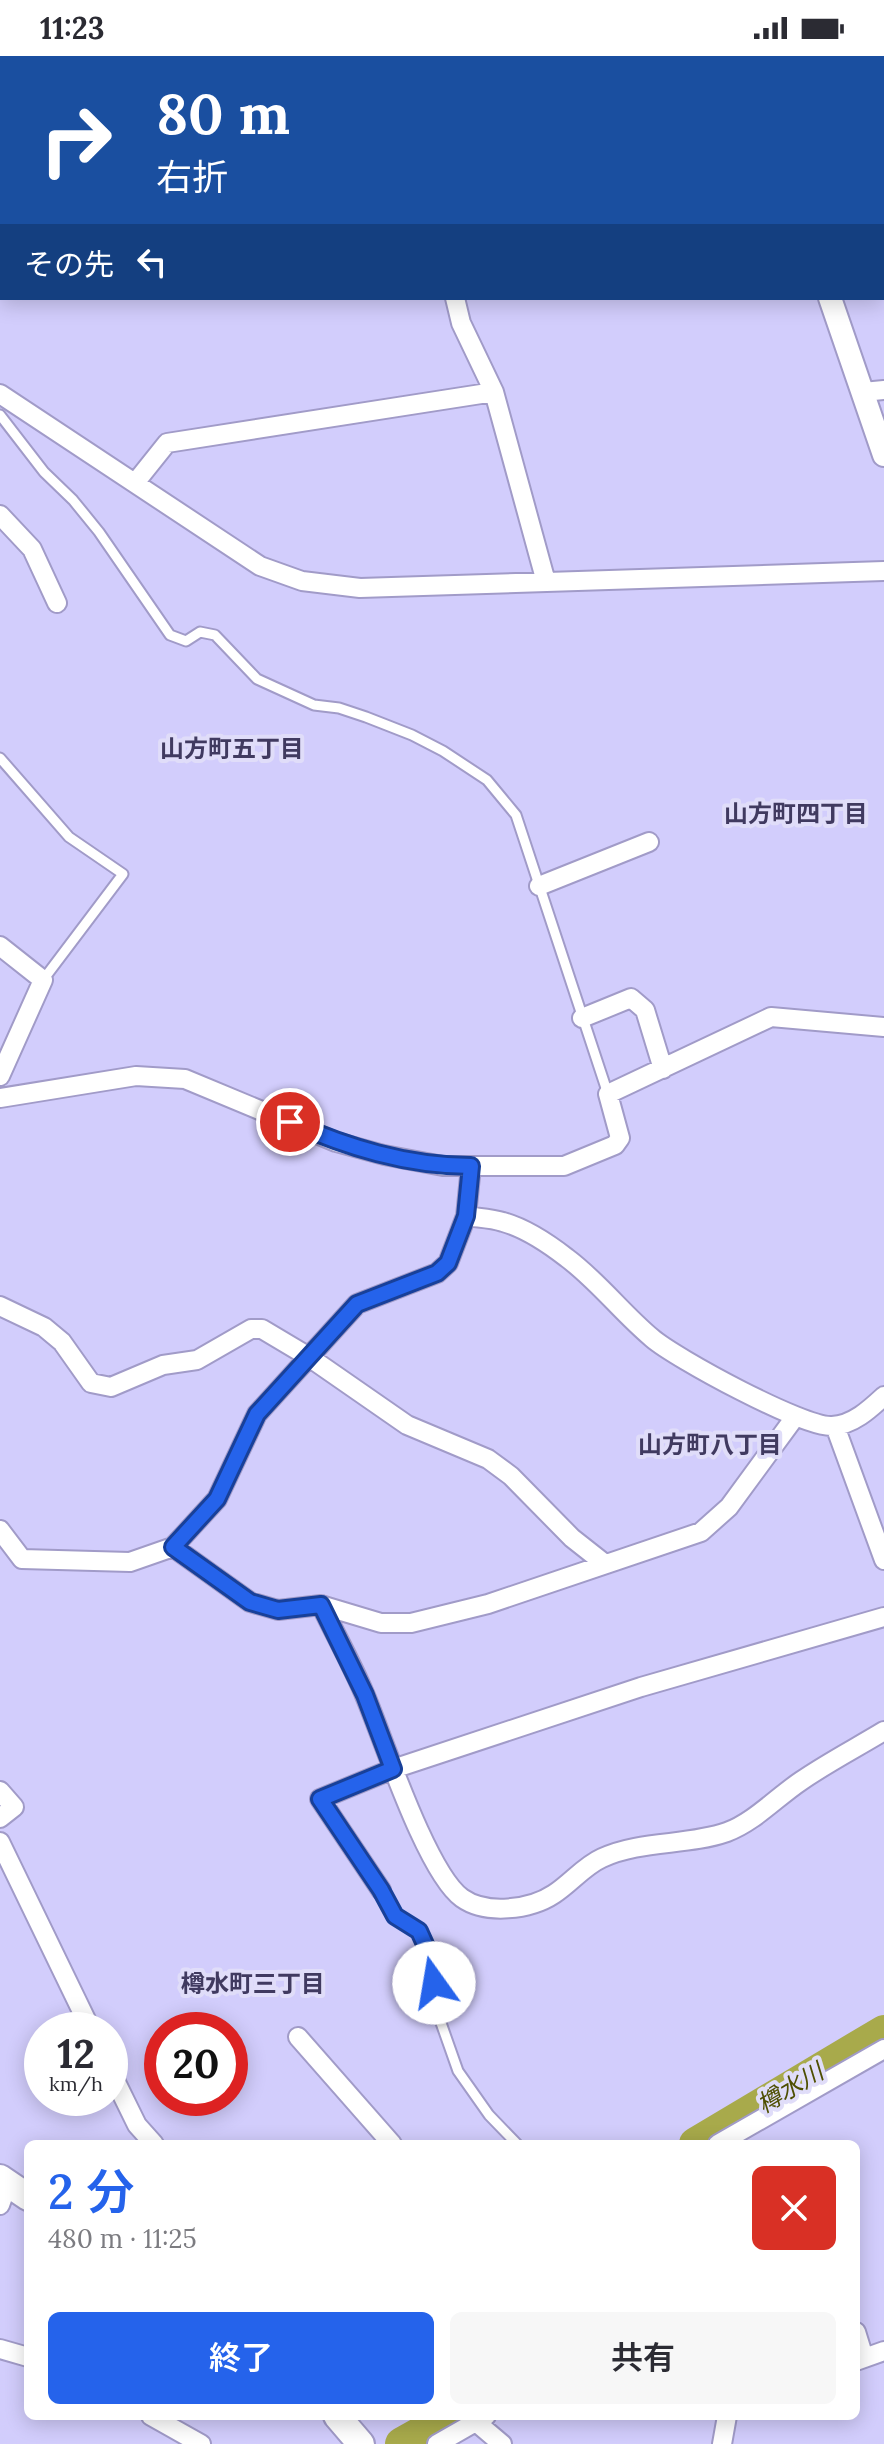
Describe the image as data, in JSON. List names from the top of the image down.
{
  "districts": [
    "山方町五丁目",
    "山方町四丁目",
    "山方町八丁目",
    "樽水町三丁目"
  ],
  "water": ["樽水川"],
  "page": {
    "status": "11:23",
    "turn": ["80 m", "右折"],
    "then": "その先",
    "speed": "12 km/h",
    "limit": "20",
    "heading": ["2 分", "480 m · 11:25"],
    "buttons": ["終了", "共有"]
  }
}
